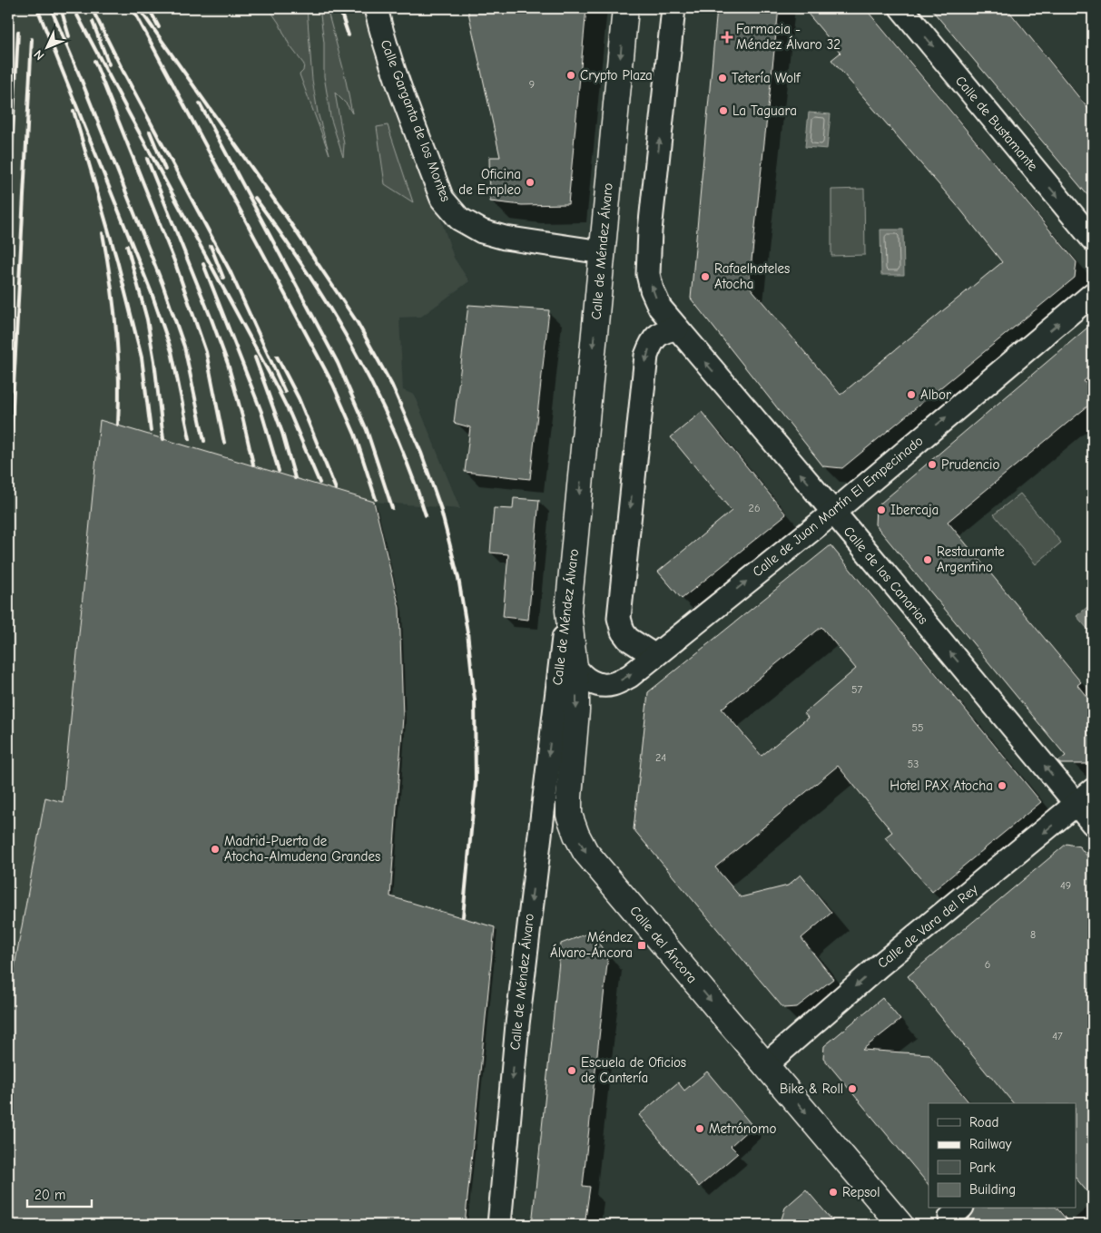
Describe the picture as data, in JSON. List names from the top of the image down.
{
  "streets": {
    "main road": ["Calle de Méndez Álvaro", "Calle del Áncora"],
    "street": [
      "Calle Garganta de los Montes",
      "Calle de Bustamante",
      "Calle de Juan Martín El Empecinado",
      "Calle de las Canarias",
      "Calle de Vara del Rey"
    ]
  },
  "crossings": [
    ["Calle Garganta de los Montes", "Calle de Méndez Álvaro"],
    ["Calle de Méndez Álvaro", "Calle del Áncora"],
    ["Calle de Juan Martín El Empecinado", "Calle de las Canarias"],
    ["Calle de Juan Martín El Empecinado", "Calle del Áncora"],
    ["Calle de las Canarias", "Calle de Vara del Rey"],
    ["Calle de Vara del Rey", "Calle del Áncora"]
  ],
  "one_way": [
    "Calle de Bustamante",
    "Calle de Méndez Álvaro",
    "Calle de Juan Martín El Empecinado",
    "Calle de las Canarias",
    "Calle de Vara del Rey",
    "Calle del Áncora"
  ],
  "places": {
    "health": ["Farmacia - Méndez Álvaro 32"],
    "other": [
      "Crypto Plaza",
      "Tetería Wolf",
      "La Taguara",
      "Oficina de Empleo",
      "Rafaelhoteles Atocha",
      "Albor",
      "Prudencio",
      "Ibercaja",
      "Restaurante Argentino",
      "Hotel PAX Atocha",
      "Madrid-Puerta de Atocha-Almudena Grandes",
      "Escuela de Oficios de Cantería",
      "Bike & Roll",
      "Metrónomo",
      "Repsol"
    ],
    "transit": ["Méndez Álvaro-Áncora"]
  },
  "house_numbers": [
    "9",
    "26",
    "57",
    "55",
    "24",
    "53",
    "49",
    "8",
    "6",
    "47"
  ],
  "legend": [
    "Road",
    "Railway",
    "Park",
    "Building"
  ],
  "scale_bar": "20 m",
  "north": "bottom left"
}
